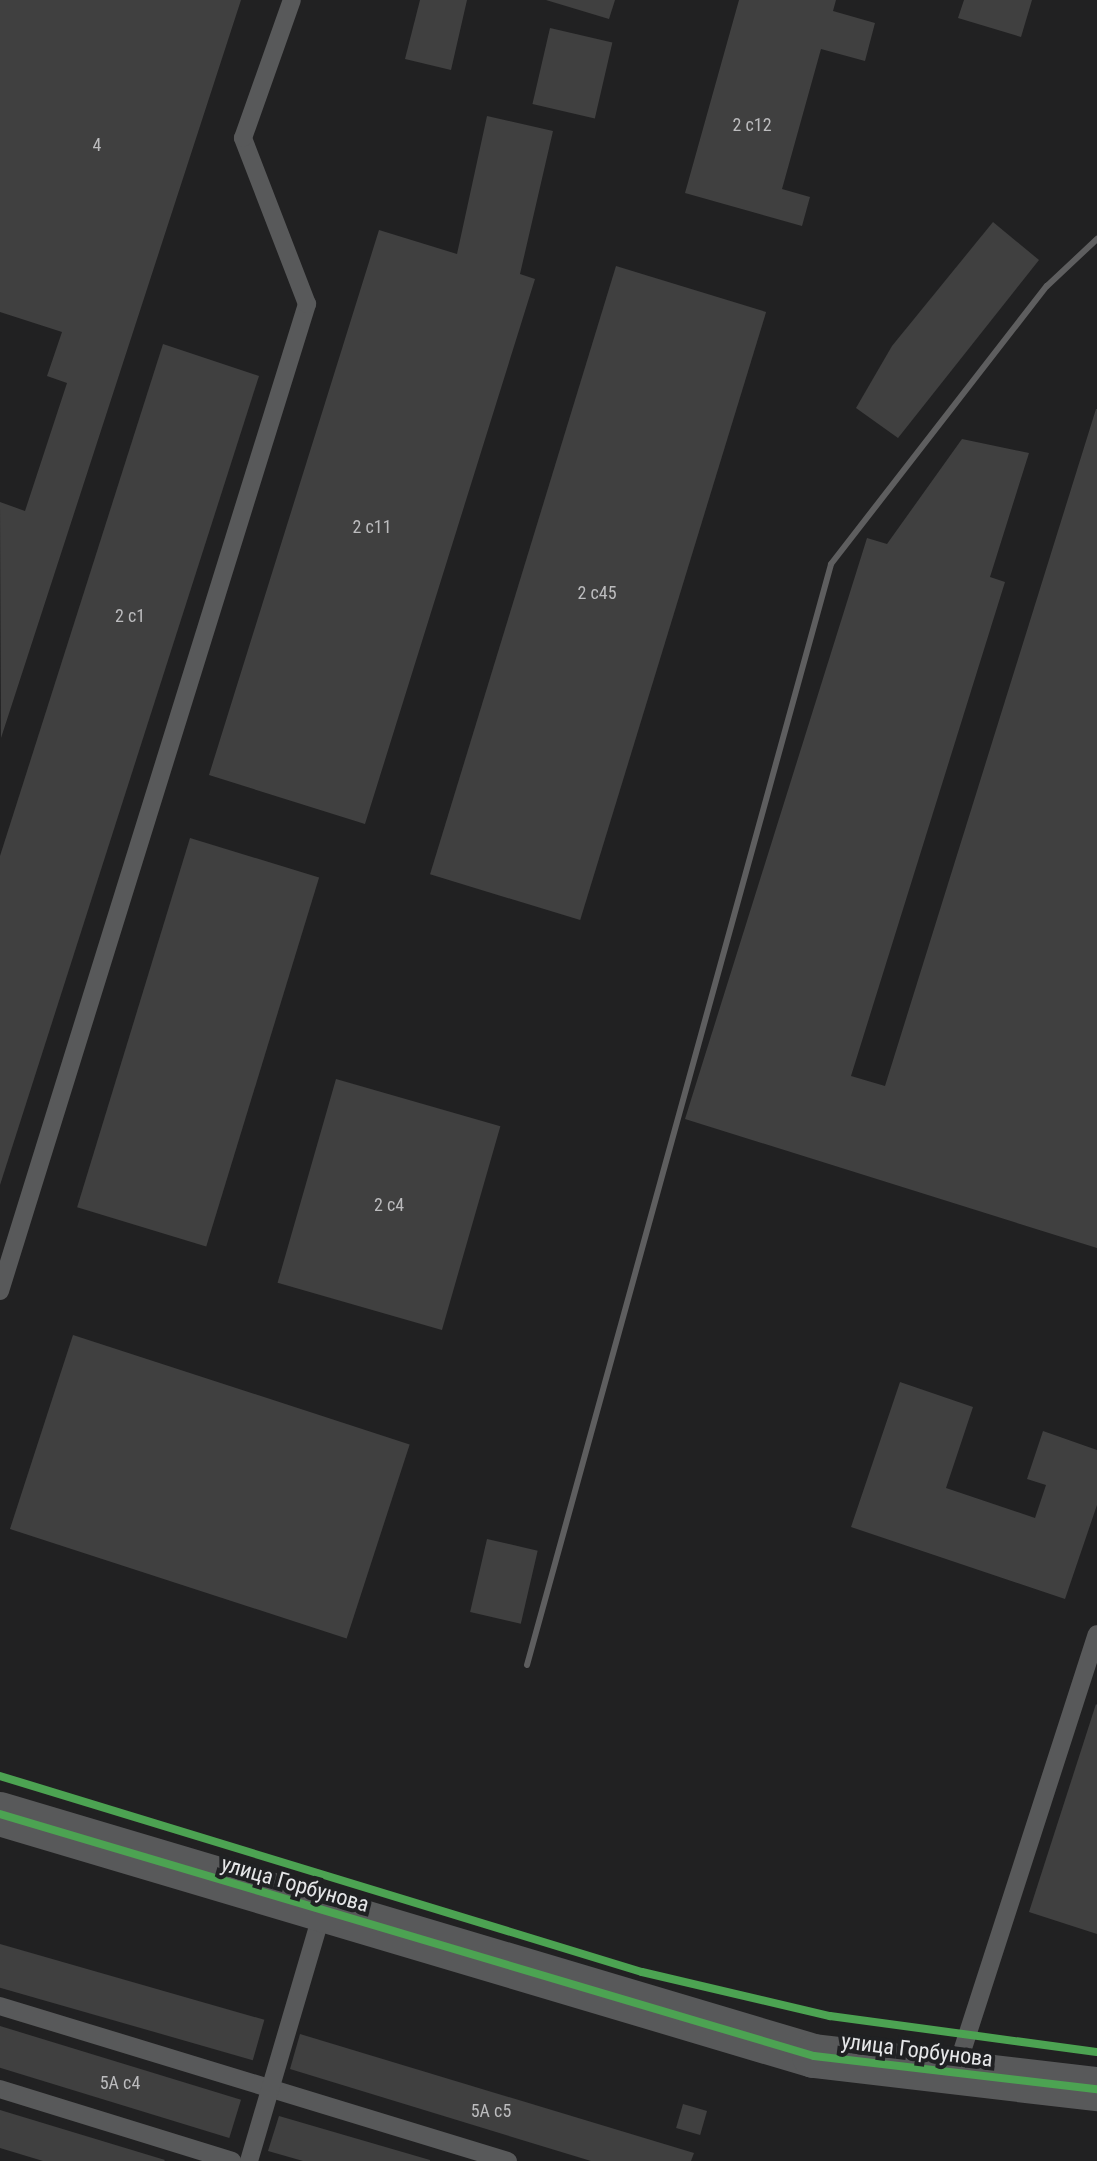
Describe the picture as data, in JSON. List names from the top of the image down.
{
  "streets": {
    "street": ["улица Горбунова"]
  },
  "house_numbers": [
    "2 с12",
    "4",
    "2 с11",
    "2 с45",
    "2 с1",
    "2 с4",
    "5А с4",
    "5А с5"
  ]
}
